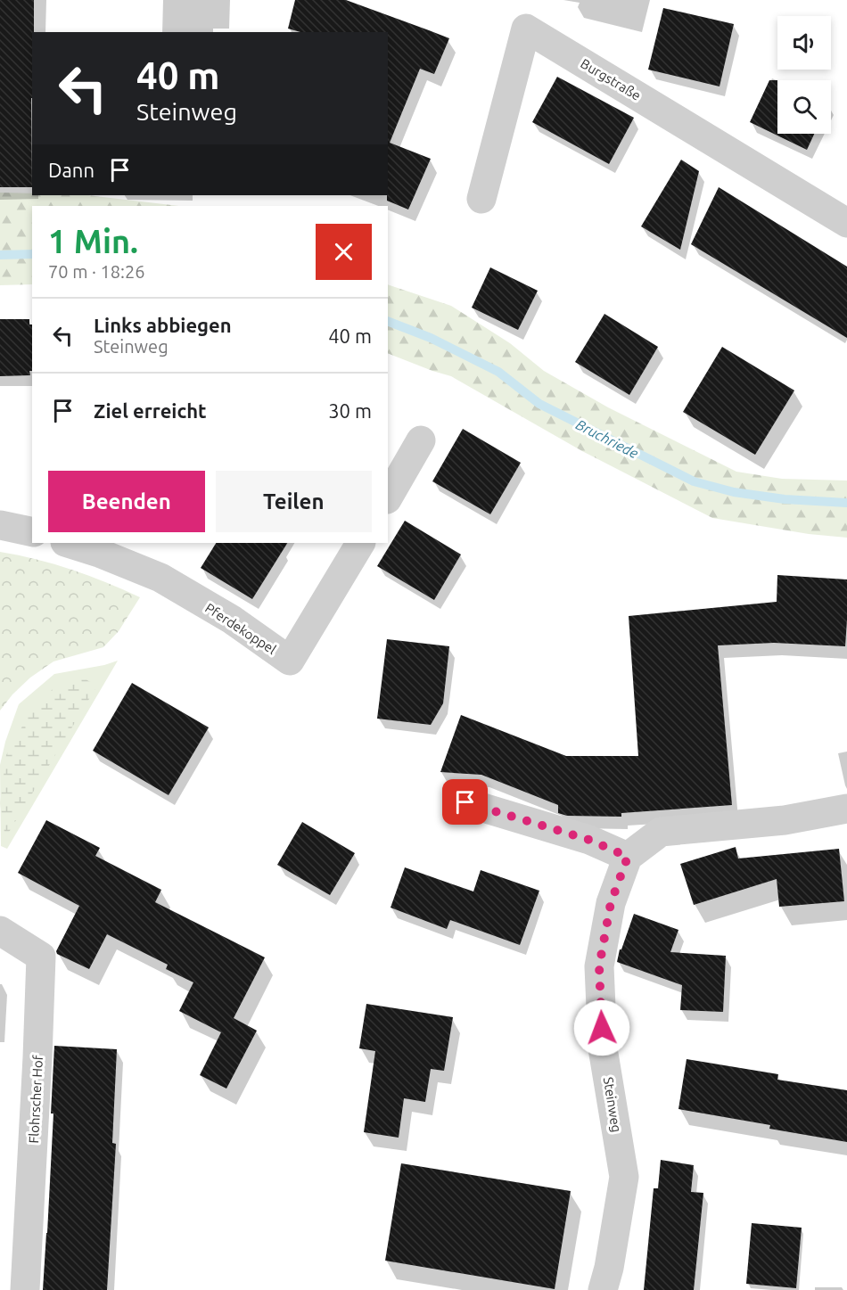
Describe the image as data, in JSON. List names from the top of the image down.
{
  "streets": {
    "street": [
      "Burgstraße",
      "Pferdekoppel",
      "Flohrscher Hof",
      "Steinweg"
    ]
  },
  "water": ["Bruchriede"],
  "page": {
    "turn": ["40 m", "Steinweg"],
    "then": "Dann",
    "heading": ["1 Min.", "70 m · 18:26"],
    "list": [
      {
        "name": "Links abbiegen",
        "note": "Steinweg",
        "value": "40 m"
      },
      {
        "name": "Ziel erreicht",
        "value": "30 m"
      }
    ],
    "buttons": ["Beenden", "Teilen"]
  }
}
